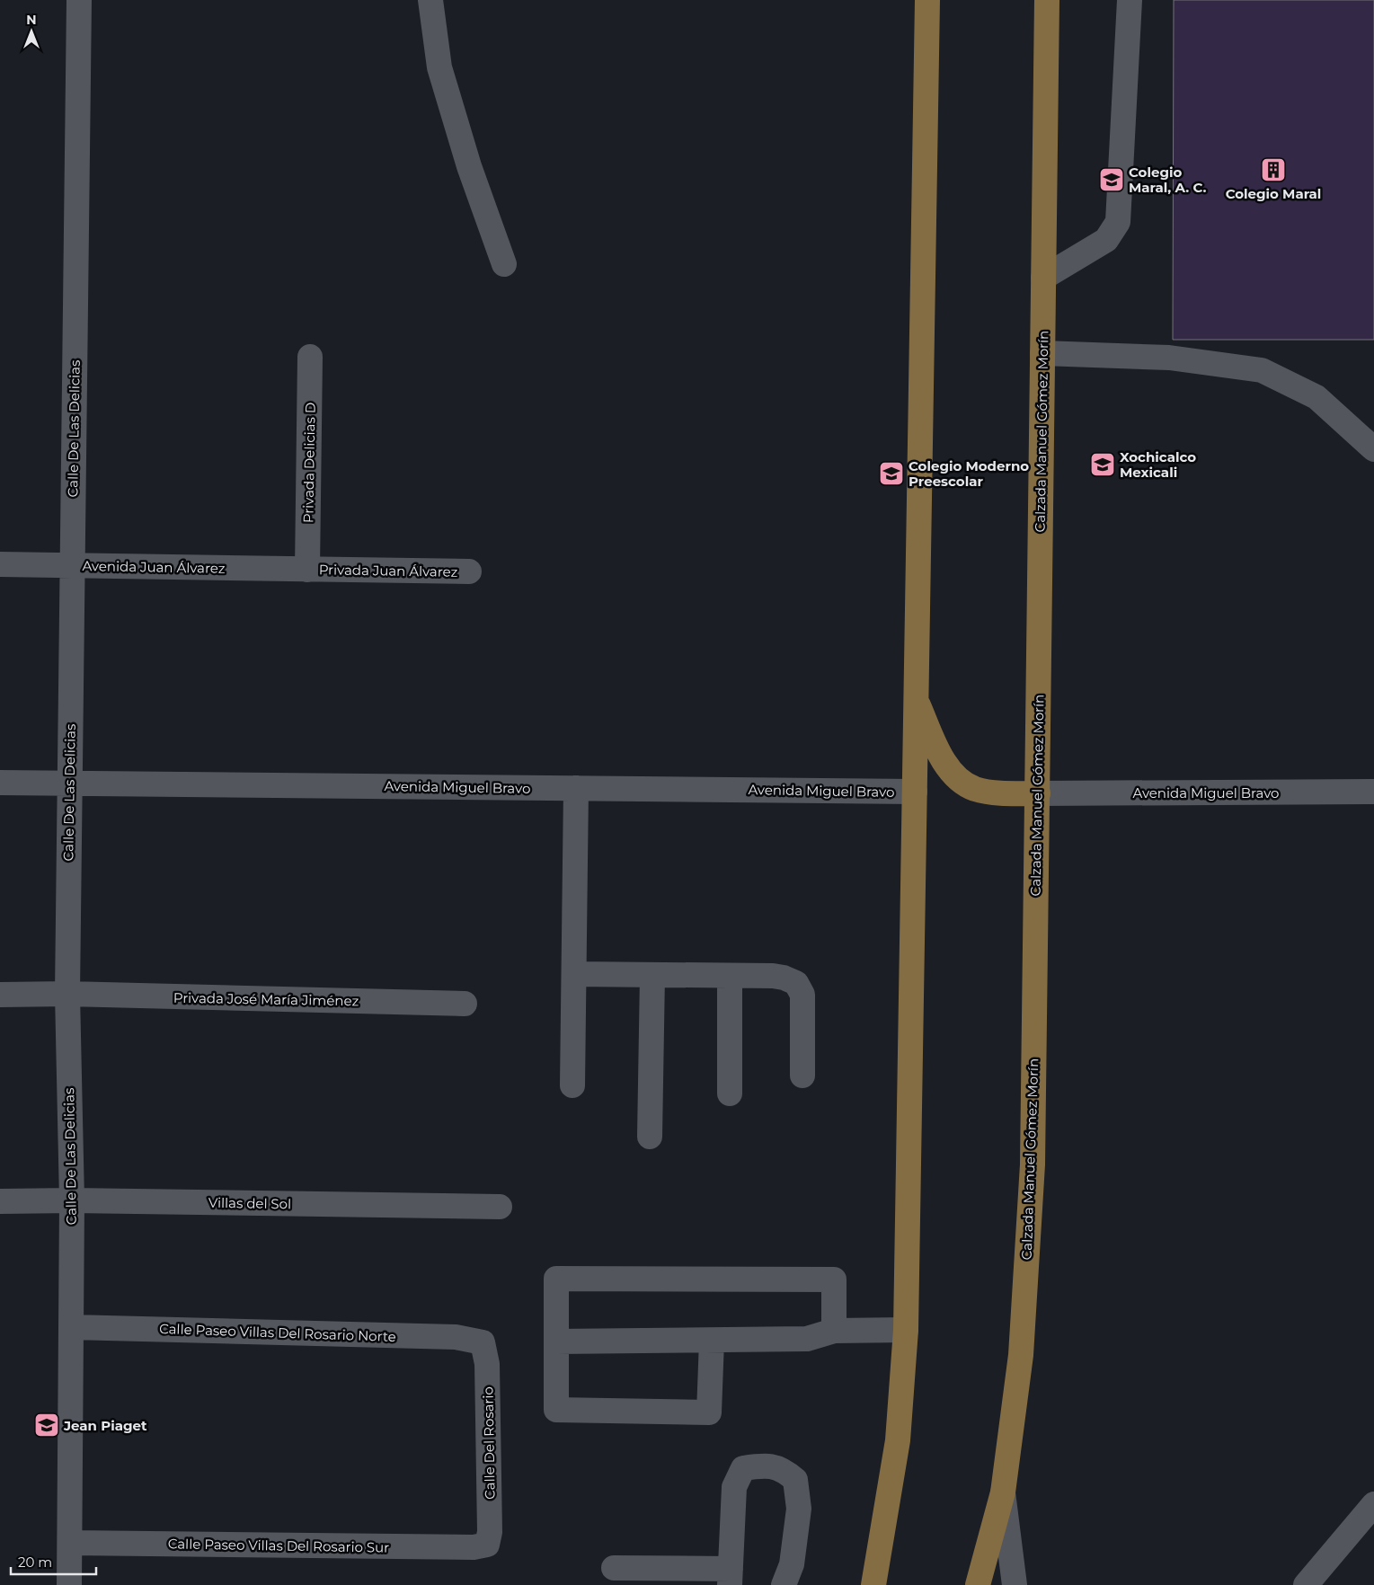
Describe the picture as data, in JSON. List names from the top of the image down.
{
  "streets": {
    "main road": ["Calzada Manuel Gómez Morín"],
    "street": [
      "Calle De Las Delicias",
      "Privada Delicias D",
      "Avenida Juan Álvarez",
      "Privada Juan Álvarez",
      "Avenida Miguel Bravo",
      "Privada José María Jiménez",
      "Villas del Sol",
      "Calle Paseo Villas Del Rosario Norte",
      "Calle Del Rosario",
      "Calle Paseo Villas Del Rosario Sur"
    ]
  },
  "crossings": [
    ["Calle De Las Delicias", "Avenida Juan Álvarez"],
    ["Calle De Las Delicias", "Avenida Miguel Bravo"],
    ["Calle De Las Delicias", "Privada José María Jiménez"],
    ["Calle De Las Delicias", "Villas del Sol"],
    ["Calle De Las Delicias", "Calle Paseo Villas Del Rosario Norte"],
    ["Calle De Las Delicias", "Calle Paseo Villas Del Rosario Sur"],
    ["Calzada Manuel Gómez Morín", "Avenida Miguel Bravo"],
    ["Privada Delicias D", "Avenida Juan Álvarez"],
    ["Privada Delicias D", "Privada Juan Álvarez"],
    ["Avenida Juan Álvarez", "Privada Juan Álvarez"],
    ["Calle Paseo Villas Del Rosario Norte", "Calle Del Rosario"],
    ["Calle Del Rosario", "Calle Paseo Villas Del Rosario Sur"]
  ],
  "places": {
    "building": ["Colegio Maral"],
    "school or university": [
      "Colegio Maral, A. C.",
      "Xochicalco Mexicali",
      "Colegio Moderno Preescolar",
      "Jean Piaget"
    ]
  },
  "scale_bar": "20 m",
  "north": "top"
}
